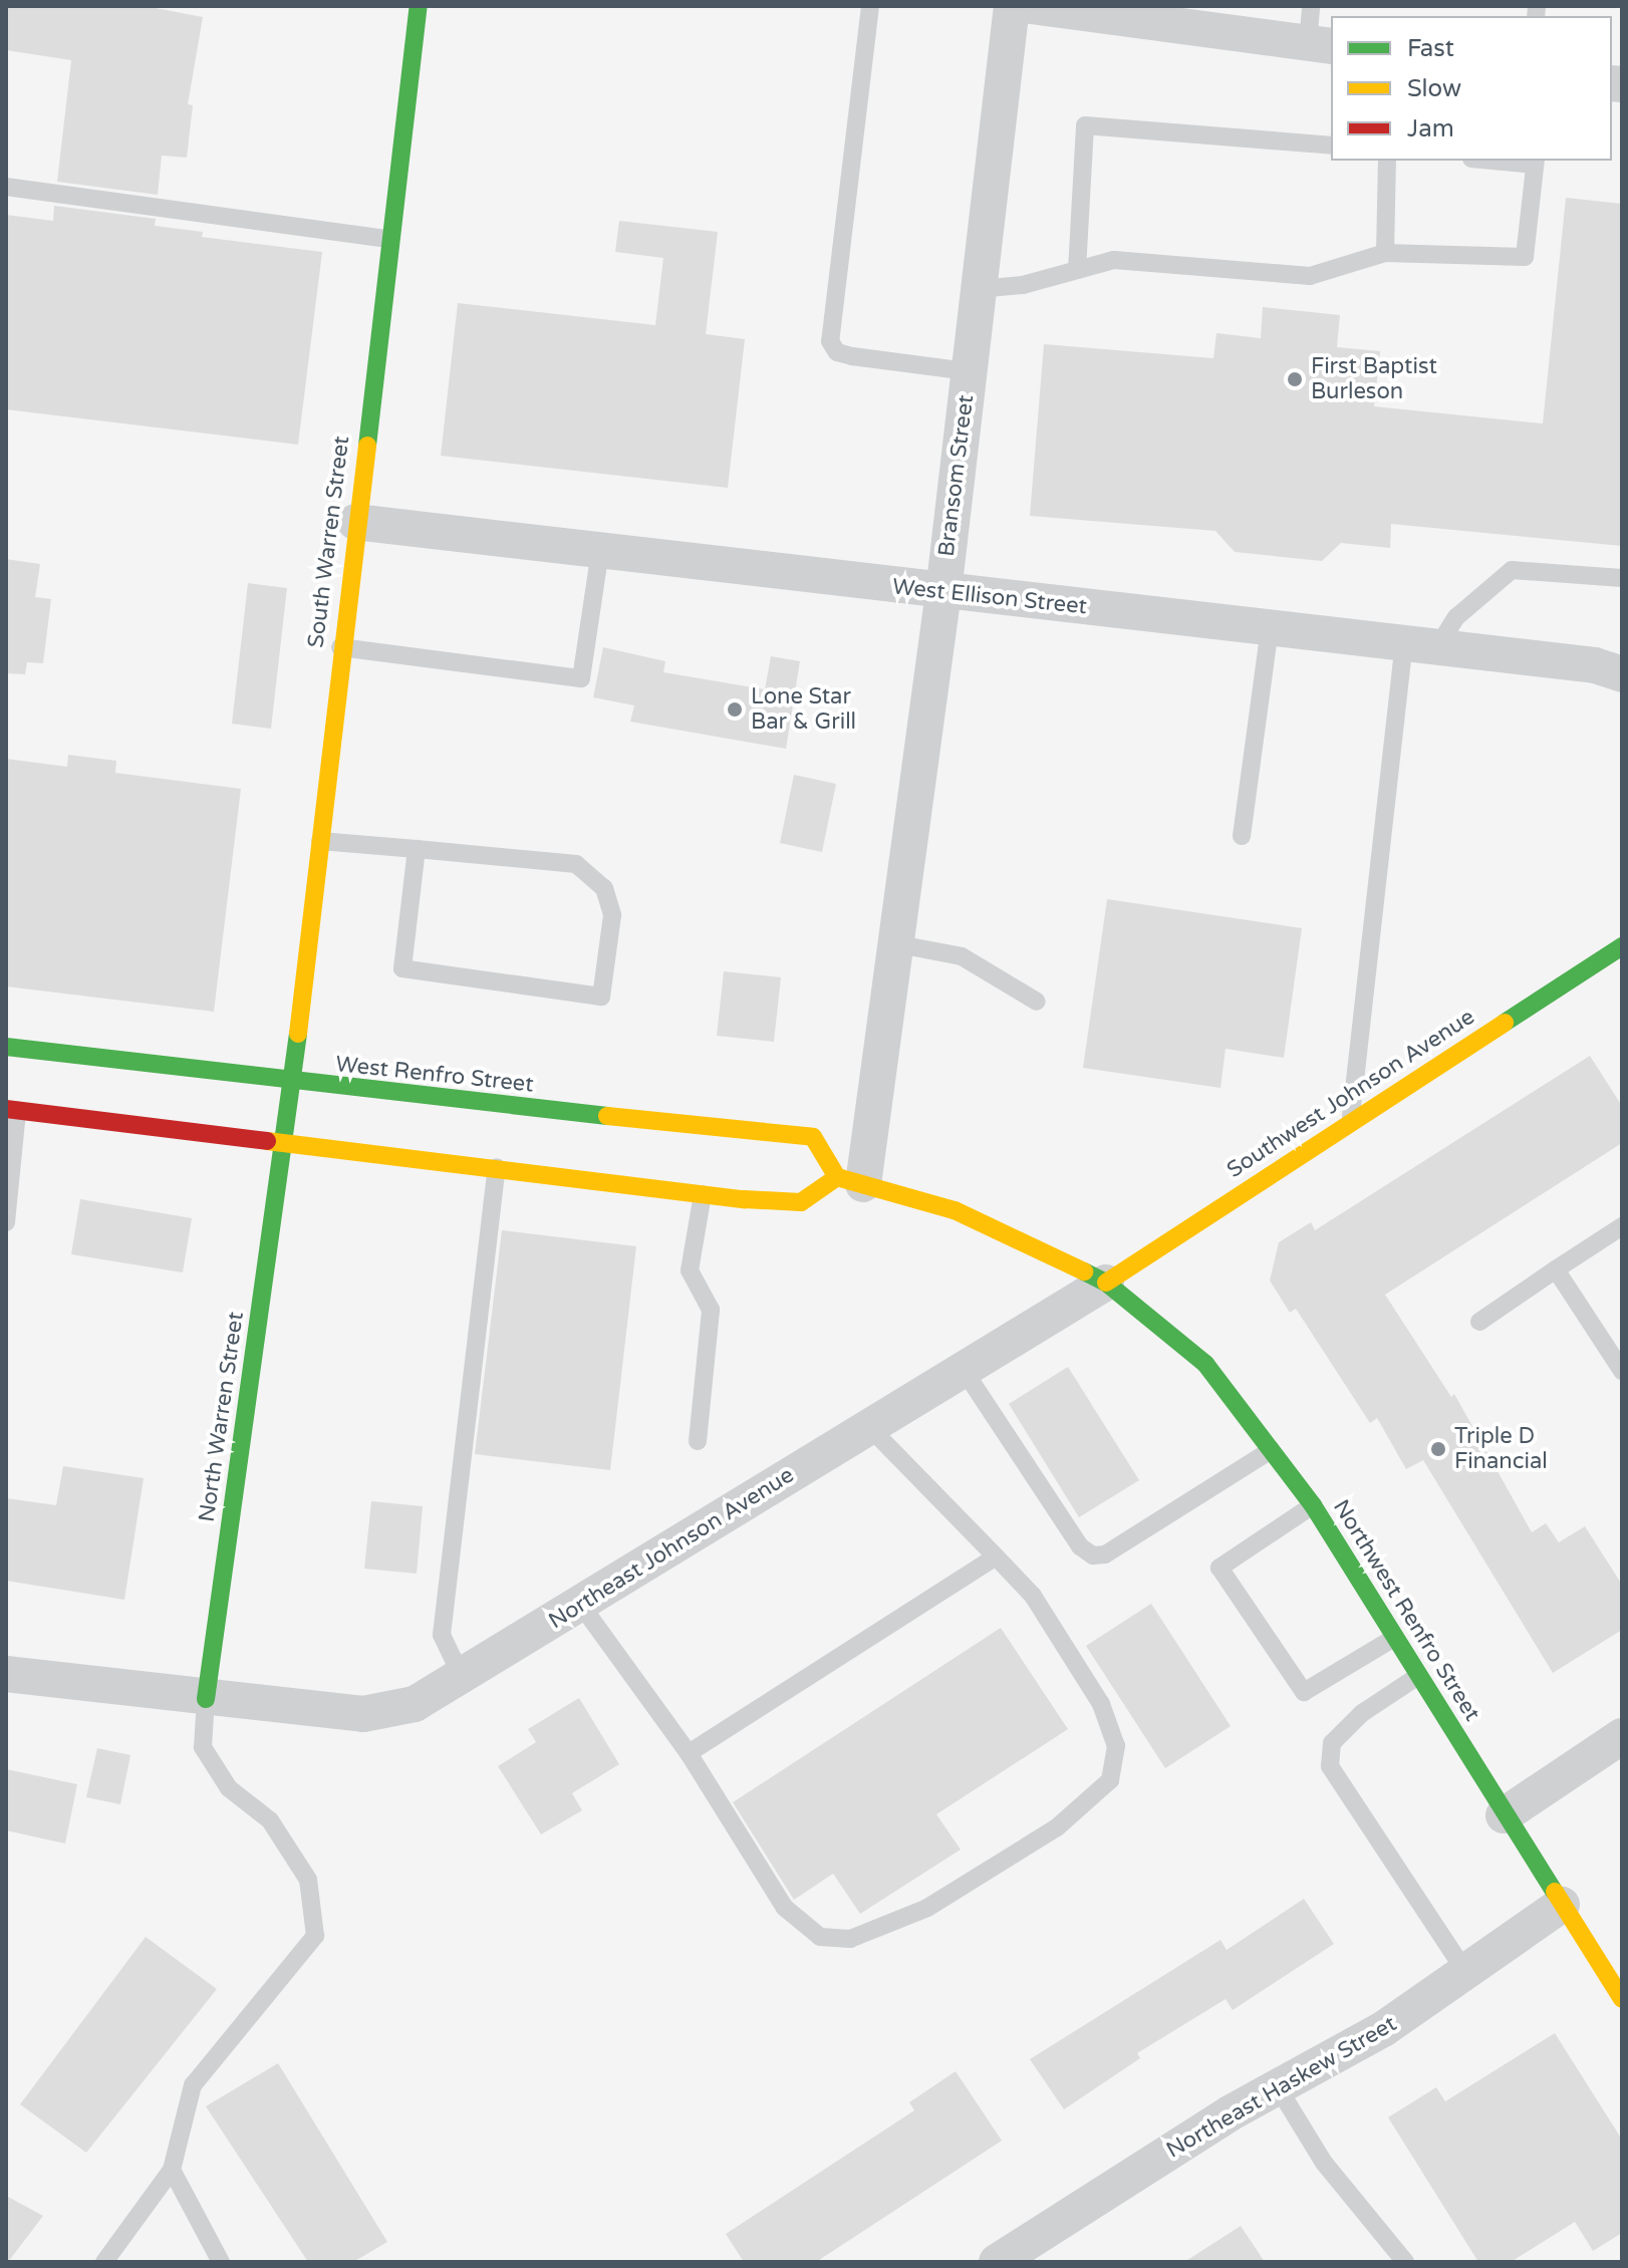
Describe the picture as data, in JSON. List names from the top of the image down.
{
  "streets": {
    "main road": [
      "South Warren Street",
      "West Renfro Street",
      "Southwest Johnson Avenue",
      "North Warren Street",
      "Northwest Renfro Street"
    ],
    "street": [
      "Bransom Street",
      "West Ellison Street",
      "Northeast Johnson Avenue",
      "Northeast Haskew Street"
    ]
  },
  "crossings": [
    ["Bransom Street", "West Ellison Street"],
    ["Bransom Street", "West Renfro Street"],
    ["South Warren Street", "West Ellison Street"],
    ["South Warren Street", "West Renfro Street"],
    ["South Warren Street", "North Warren Street"],
    ["West Renfro Street", "North Warren Street"],
    ["Southwest Johnson Avenue", "Northeast Johnson Avenue"],
    ["Southwest Johnson Avenue", "Northwest Renfro Street"],
    ["North Warren Street", "Northeast Johnson Avenue"],
    ["Northeast Johnson Avenue", "Northwest Renfro Street"],
    ["Northwest Renfro Street", "Northeast Haskew Street"]
  ],
  "places": ["First Baptist Burleson", "Lone Star Bar & Grill", "Triple D Financial"],
  "legend": ["Fast", "Slow", "Jam"]
}
